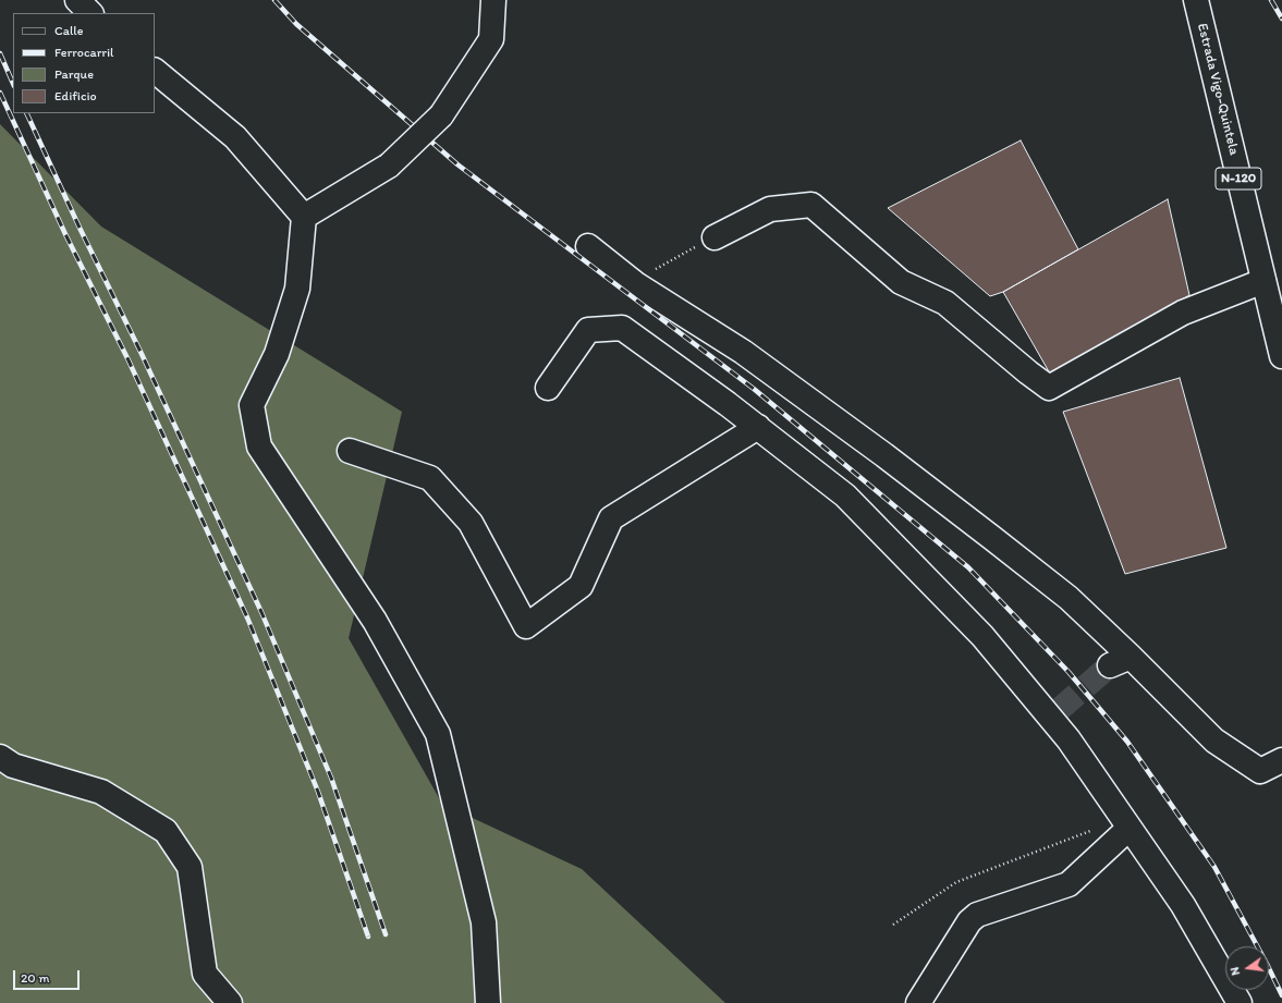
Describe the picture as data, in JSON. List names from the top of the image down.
{
  "streets": {
    "main road": ["Estrada Vigo-Quintela", "N-120"]
  },
  "legend": [
    "Calle",
    "Ferrocarril",
    "Parque",
    "Edificio"
  ],
  "scale_bar": "20 m",
  "north": "left"
}
